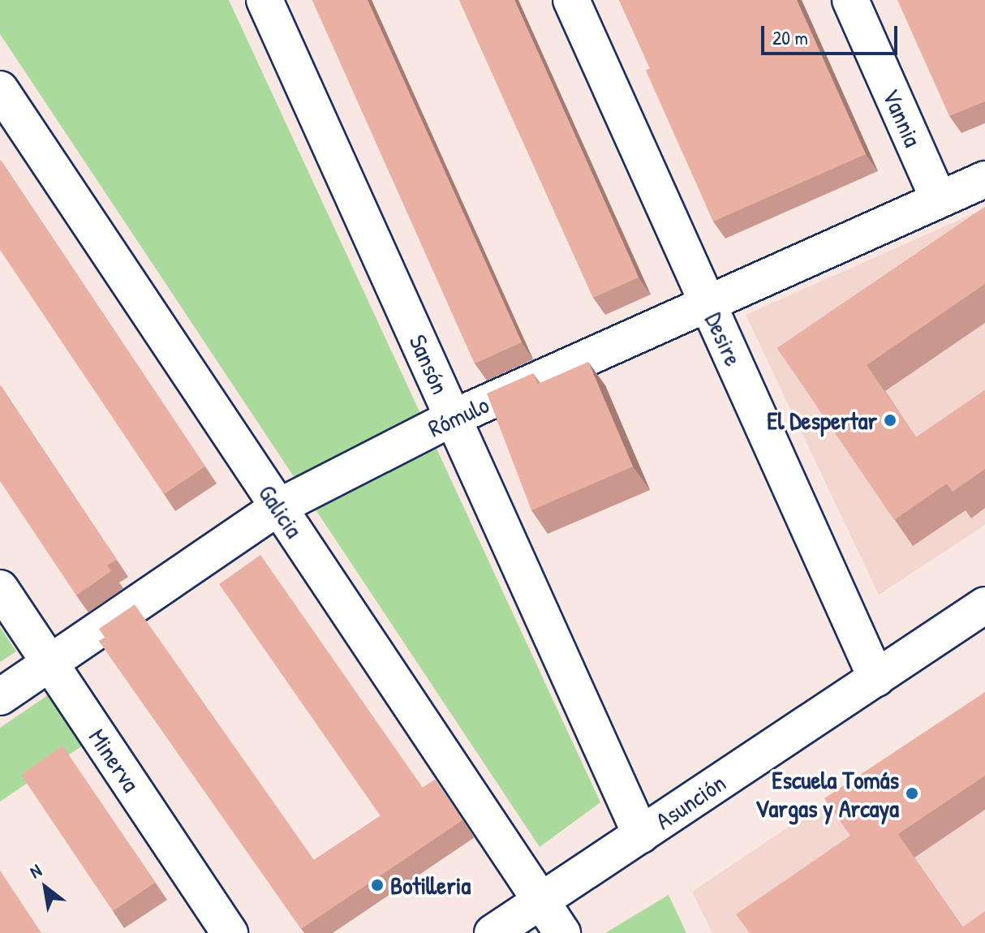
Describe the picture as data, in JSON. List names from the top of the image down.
{
  "streets": {
    "street": [
      "Vannia",
      "Desire",
      "Sansón",
      "Rómulo",
      "Galicia",
      "Minerva",
      "Asunción"
    ]
  },
  "crossings": [
    ["Vannia", "Rómulo"],
    ["Desire", "Rómulo"],
    ["Desire", "Asunción"],
    ["Sansón", "Rómulo"],
    ["Sansón", "Asunción"],
    ["Rómulo", "Galicia"],
    ["Rómulo", "Minerva"],
    ["Galicia", "Asunción"]
  ],
  "places": ["El Despertar", "Escuela Tomás Vargas y Arcaya", "Botilleria"],
  "scale_bar": "20 m",
  "north": "top left"
}
